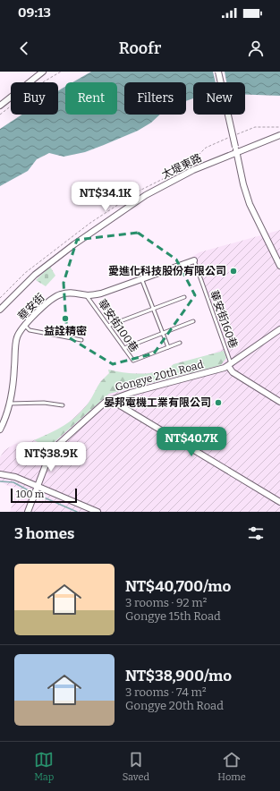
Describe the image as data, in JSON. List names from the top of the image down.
{
  "streets": {
    "street": ["太堤東路", "華安街", "Gongye 20th Road"],
    "lane": ["華安街160巷", "華安街100巷"]
  },
  "crossings": [
    ["華安街", "華安街160巷"],
    ["華安街", "華安街100巷"],
    ["華安街160巷", "Gongye 20th Road"]
  ],
  "places": ["愛進化科技股份有限公司", "益詮精密", "晏邦電機工業有限公司"],
  "scale_bar": "100 m",
  "page": {
    "status": "09:13",
    "header": "Roofr",
    "chip": [
      "Buy",
      "Rent",
      "Filters",
      "New"
    ],
    "price": ["NT$34.1K", "NT$40.7K", "NT$38.9K"],
    "scale": "100 m",
    "heading": "3 homes",
    "list": [
      {
        "name": "NT$40,700/mo",
        "note": "3 rooms · 92 m² · Gongye 15th Road"
      },
      {
        "name": "NT$38,900/mo",
        "note": "3 rooms · 74 m² · Gongye 20th Road"
      }
    ],
    "tabs": ["Map", "Saved", "Home"]
  }
}
